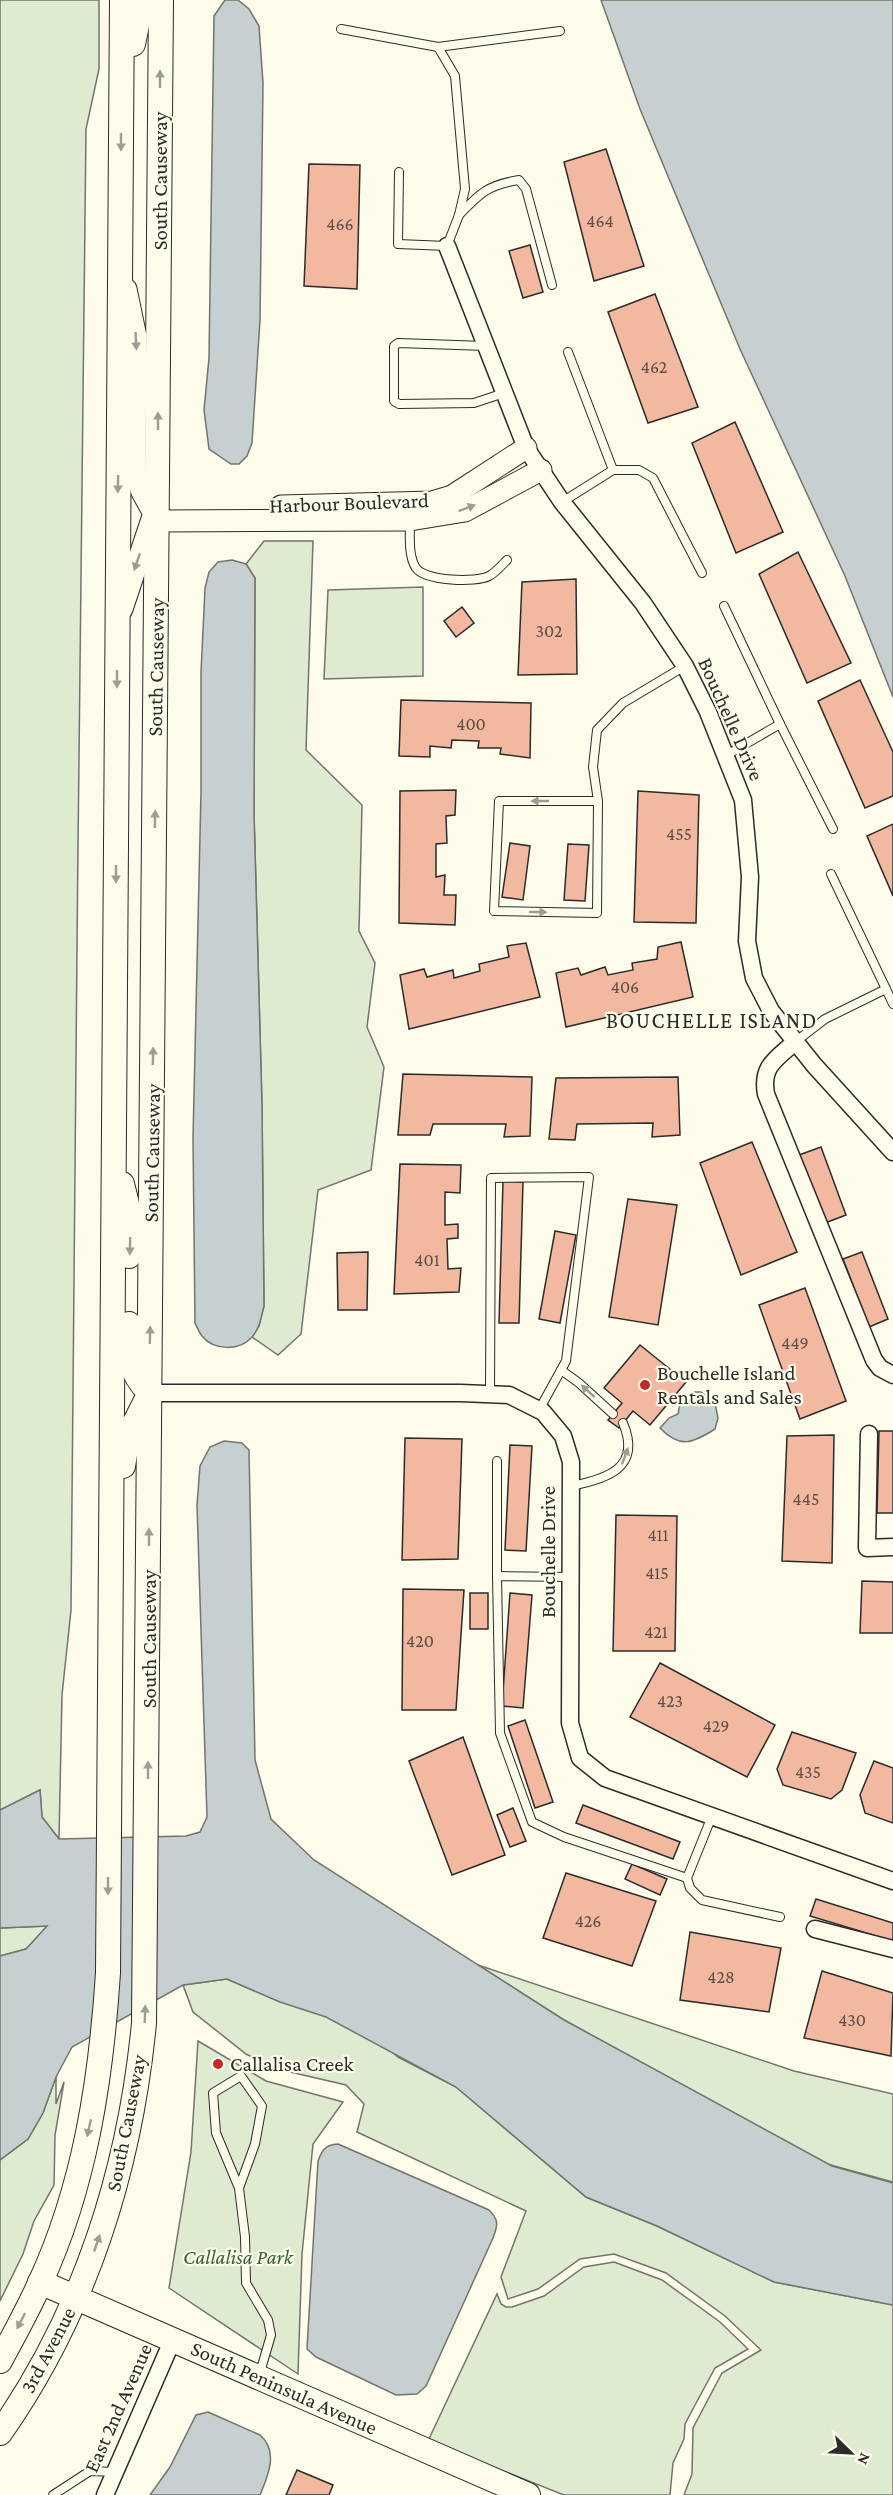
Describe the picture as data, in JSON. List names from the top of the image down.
{
  "streets": {
    "main road": ["South Causeway", "3rd Avenue", "South Peninsula Avenue"],
    "street": ["Harbour Boulevard", "Bouchelle Drive", "East 2nd Avenue"]
  },
  "crossings": [
    ["South Causeway", "Bouchelle Drive"],
    ["South Causeway", "3rd Avenue"],
    ["South Causeway", "South Peninsula Avenue"],
    ["Harbour Boulevard", "Bouchelle Drive"],
    ["3rd Avenue", "South Peninsula Avenue"],
    ["South Peninsula Avenue", "East 2nd Avenue"]
  ],
  "districts": ["BOUCHELLE ISLAND"],
  "parks": ["Callalisa Park"],
  "places": ["Bouchelle Island Rentals and Sales", "Callalisa Creek"],
  "house_numbers": [
    "464",
    "466",
    "462",
    "302",
    "400",
    "455",
    "406",
    "401",
    "449",
    "445",
    "411",
    "415",
    "421",
    "420",
    "423",
    "429",
    "435",
    "426",
    "428",
    "430"
  ],
  "north": "bottom right"
}
